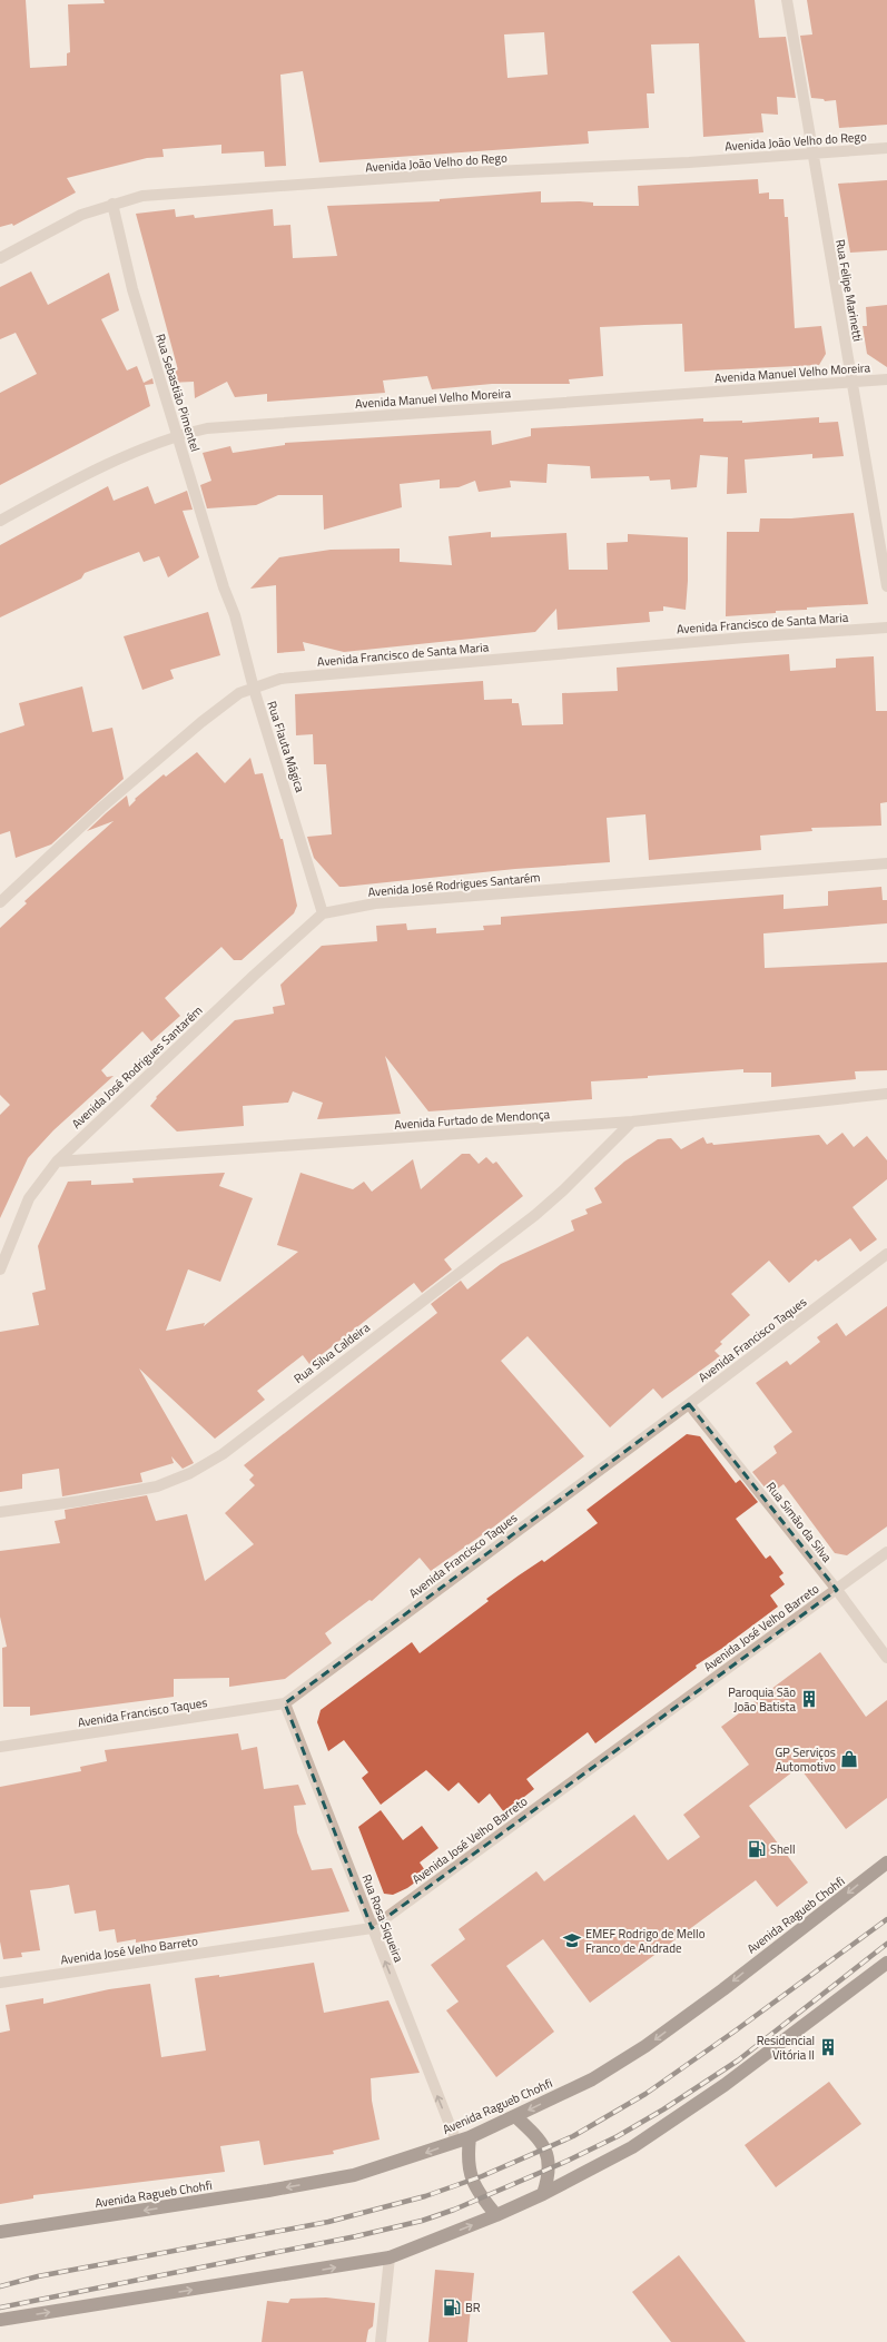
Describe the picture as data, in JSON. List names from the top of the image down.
{
  "streets": {
    "highway": ["Avenida Ragueb Chohfi"],
    "street": [
      "Avenida João Velho do Rego",
      "Rua Felipe Marinetti",
      "Avenida Manuel Velho Moreira",
      "Rua Sebastião Pimentel",
      "Avenida Francisco de Santa Maria",
      "Rua Flauta Mágica",
      "Avenida José Rodrigues Santarém",
      "Avenida Furtado de Mendonça",
      "Avenida Francisco Taques",
      "Rua Silva Caldeira",
      "Rua Simão da Silva",
      "Avenida José Velho Barreto",
      "Rua Rosa Siqueira"
    ]
  },
  "crossings": [
    ["Avenida João Velho do Rego", "Rua Felipe Marinetti"],
    ["Avenida João Velho do Rego", "Rua Sebastião Pimentel"],
    ["Rua Felipe Marinetti", "Avenida Manuel Velho Moreira"],
    ["Avenida Manuel Velho Moreira", "Rua Sebastião Pimentel"],
    ["Rua Sebastião Pimentel", "Rua Flauta Mágica"],
    ["Avenida Francisco de Santa Maria", "Rua Flauta Mágica"],
    ["Rua Flauta Mágica", "Avenida José Rodrigues Santarém"],
    ["Avenida José Rodrigues Santarém", "Avenida Furtado de Mendonça"],
    ["Avenida Furtado de Mendonça", "Rua Silva Caldeira"],
    ["Avenida Francisco Taques", "Rua Simão da Silva"],
    ["Avenida Francisco Taques", "Rua Rosa Siqueira"],
    ["Rua Simão da Silva", "Avenida José Velho Barreto"],
    ["Avenida José Velho Barreto", "Rua Rosa Siqueira"],
    ["Avenida Ragueb Chohfi", "Rua Rosa Siqueira"]
  ],
  "one_way": ["Rua Rosa Siqueira"],
  "places": {
    "building": ["Paroquia São João Batista", "Residencial Vitória II"],
    "shop": ["GP Serviços Automotivo"],
    "fuel station": ["Shell", "BR"],
    "school or university": ["EMEF Rodrigo de Mello Franco de Andrade"]
  }
}
